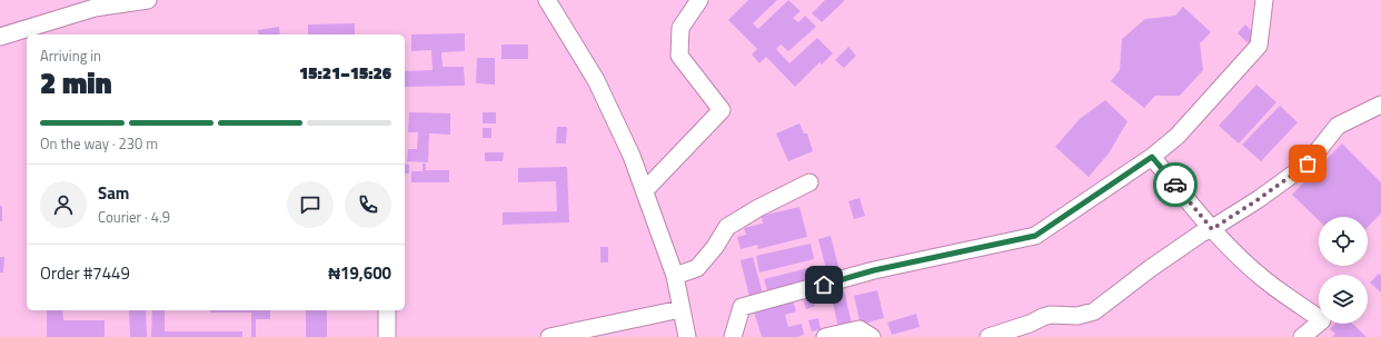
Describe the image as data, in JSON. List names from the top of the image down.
{
  "page": {
    "heading": ["2 min", "Arriving in", "15:21–15:26"],
    "panel": [
      "Sam",
      "Courier · 4.9",
      "Order #7449",
      "₦19,600"
    ],
    "bar": "On the way · 230 m"
  }
}
